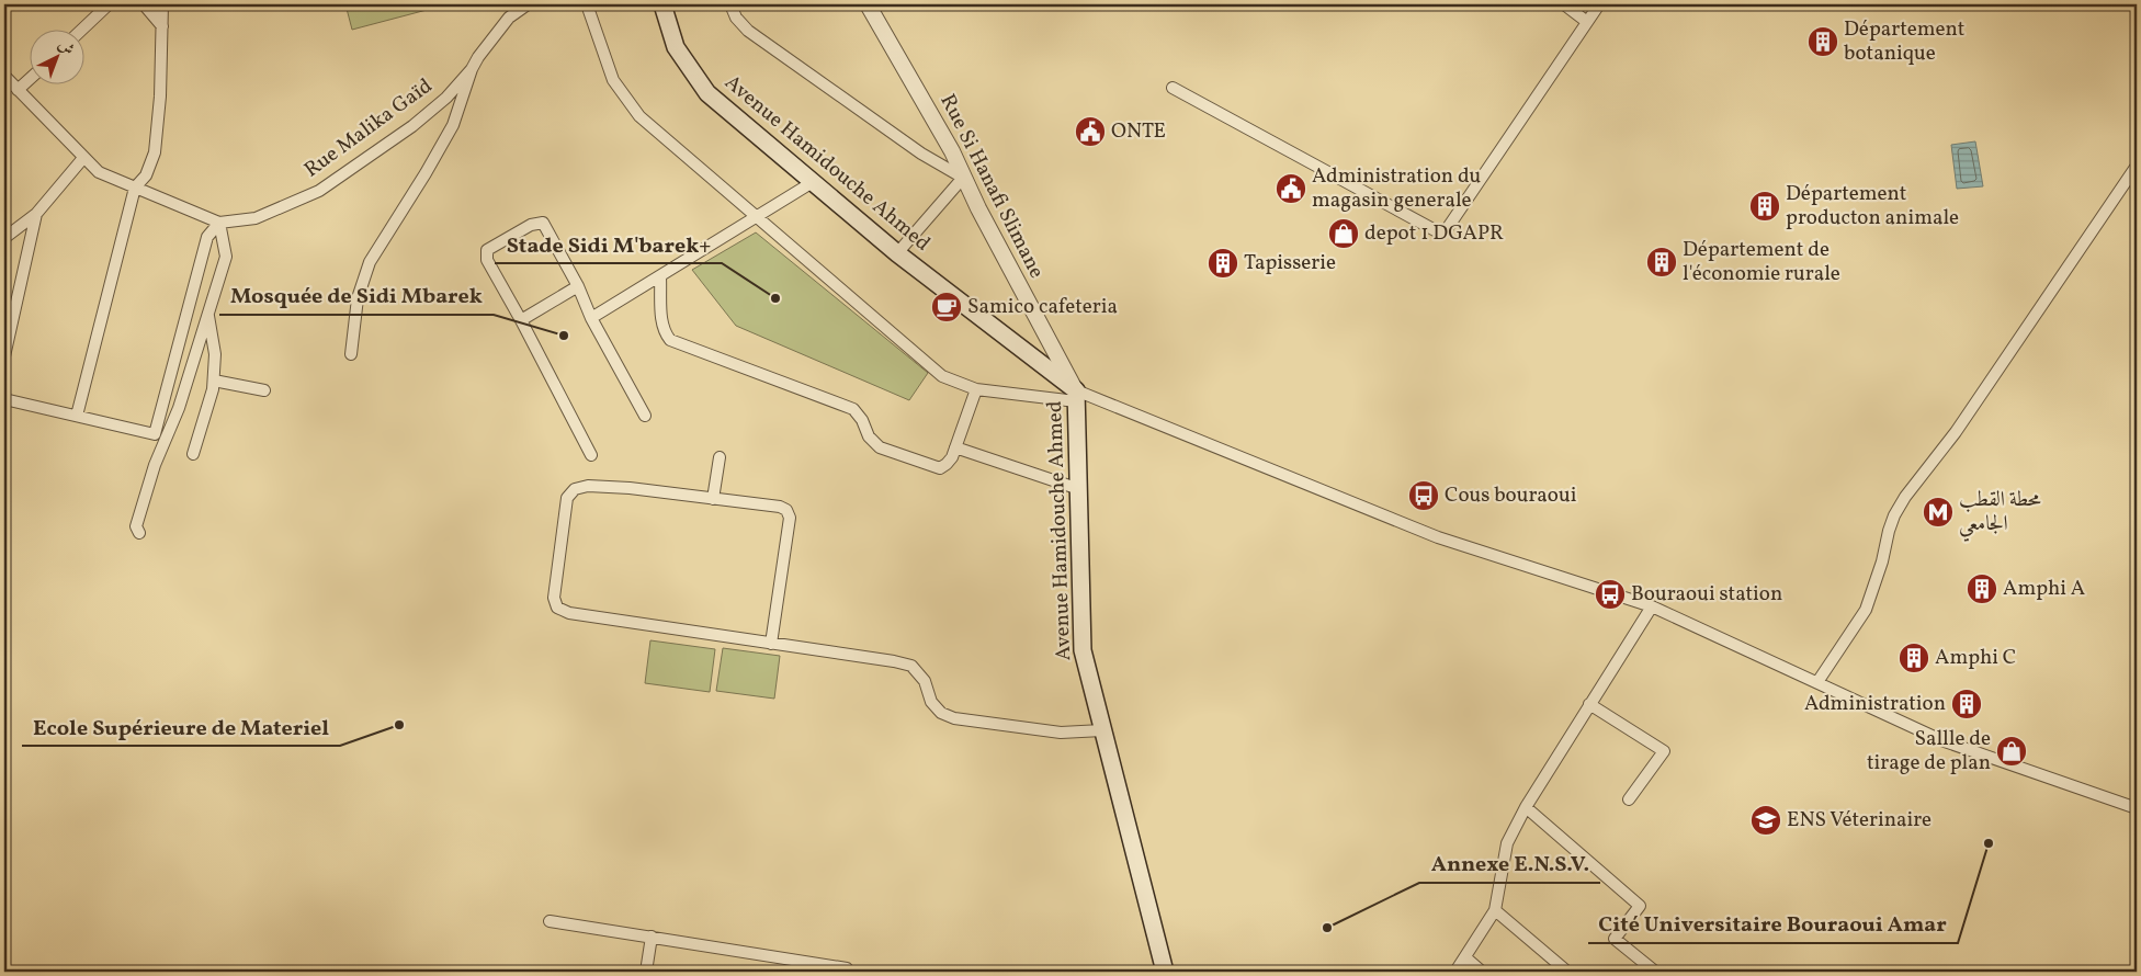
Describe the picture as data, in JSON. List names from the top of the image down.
{
  "streets": {
    "main road": ["Avenue Hamidouche Ahmed"],
    "street": ["Rue Malika Gaïd", "Rue Si Hanafi Slimane"]
  },
  "crossings": [
    ["Avenue Hamidouche Ahmed", "Rue Si Hanafi Slimane"]
  ],
  "places": {
    "building": [
      "Département botanique",
      "Département producton animale",
      "Département de l'économie rurale",
      "Tapisserie",
      "Amphi A",
      "Amphi C",
      "Administration"
    ],
    "public building": ["ONTE", "Administration du magasin generale"],
    "shop": ["depot 1 DGAPR", "Sallle de tirage de plan"],
    "other": [
      "Stade Sidi M'barek+",
      "Mosquée de Sidi Mbarek",
      "Ecole Supérieure de Materiel",
      "Cité Universitaire Bouraoui Amar",
      "Annexe E.N.S.V."
    ],
    "cafe": ["Samico cafeteria"],
    "bus stop": ["Cous bouraoui", "Bouraoui station"],
    "metro station": ["محطة القطب الجامعي"],
    "school or university": ["ENS Véterinaire"]
  },
  "north": "top right"
}
